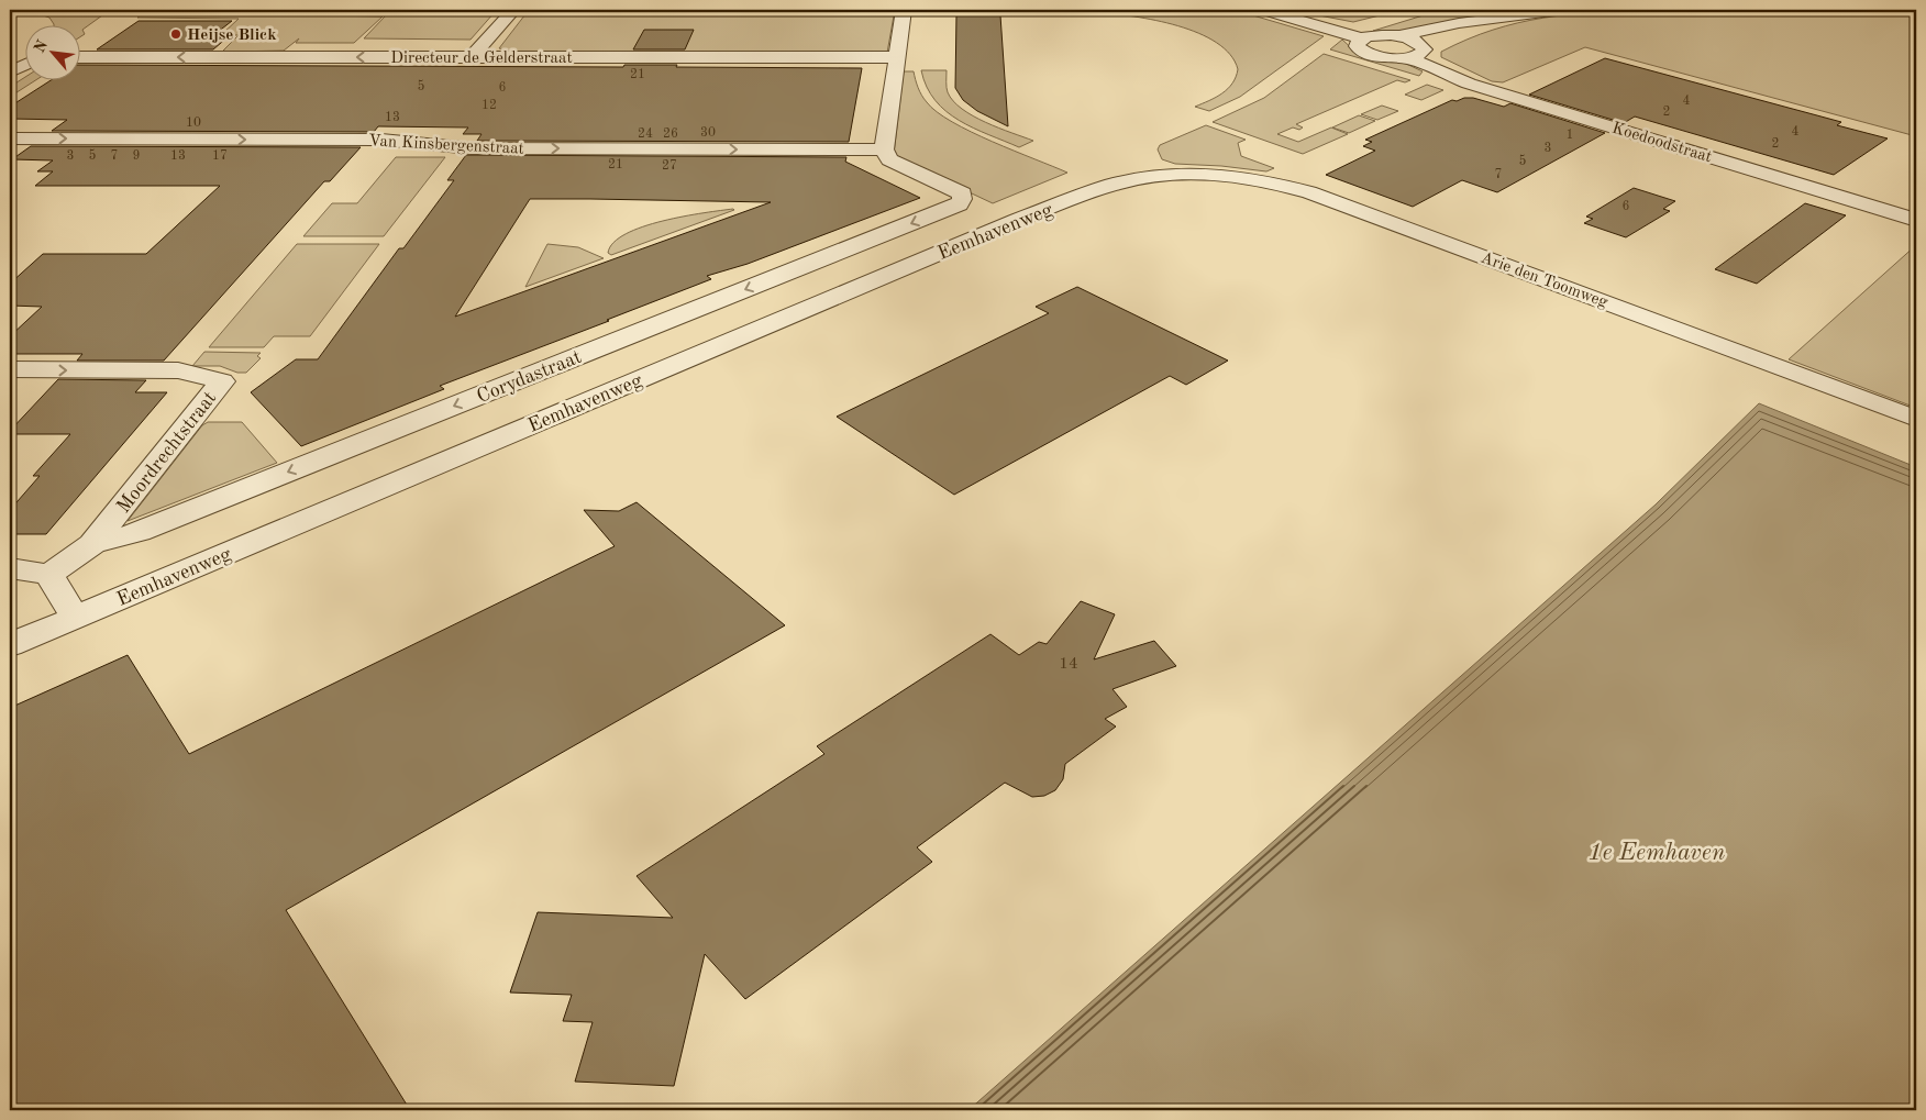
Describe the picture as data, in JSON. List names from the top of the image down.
{
  "streets": {
    "street": [
      "Directeur de Gelderstraat",
      "Koedoodstraat",
      "Van Kinsbergenstraat",
      "Eemhavenweg",
      "Arie den Toomweg",
      "Corydastraat",
      "Moordrechtstraat"
    ]
  },
  "crossings": [
    ["Van Kinsbergenstraat", "Corydastraat"],
    ["Eemhavenweg", "Arie den Toomweg"],
    ["Corydastraat", "Moordrechtstraat"]
  ],
  "one_way": ["Directeur de Gelderstraat", "Van Kinsbergenstraat", "Corydastraat"],
  "water": ["1e Eemhaven"],
  "places": ["Heijse Blick"],
  "house_numbers": [
    "21",
    "5",
    "6",
    "4",
    "12",
    "2",
    "13",
    "10",
    "4",
    "30",
    "24",
    "26",
    "1",
    "2",
    "3",
    "3",
    "5",
    "7",
    "9",
    "13",
    "17",
    "5",
    "21",
    "27",
    "7",
    "6",
    "14"
  ],
  "north": "top left"
}
